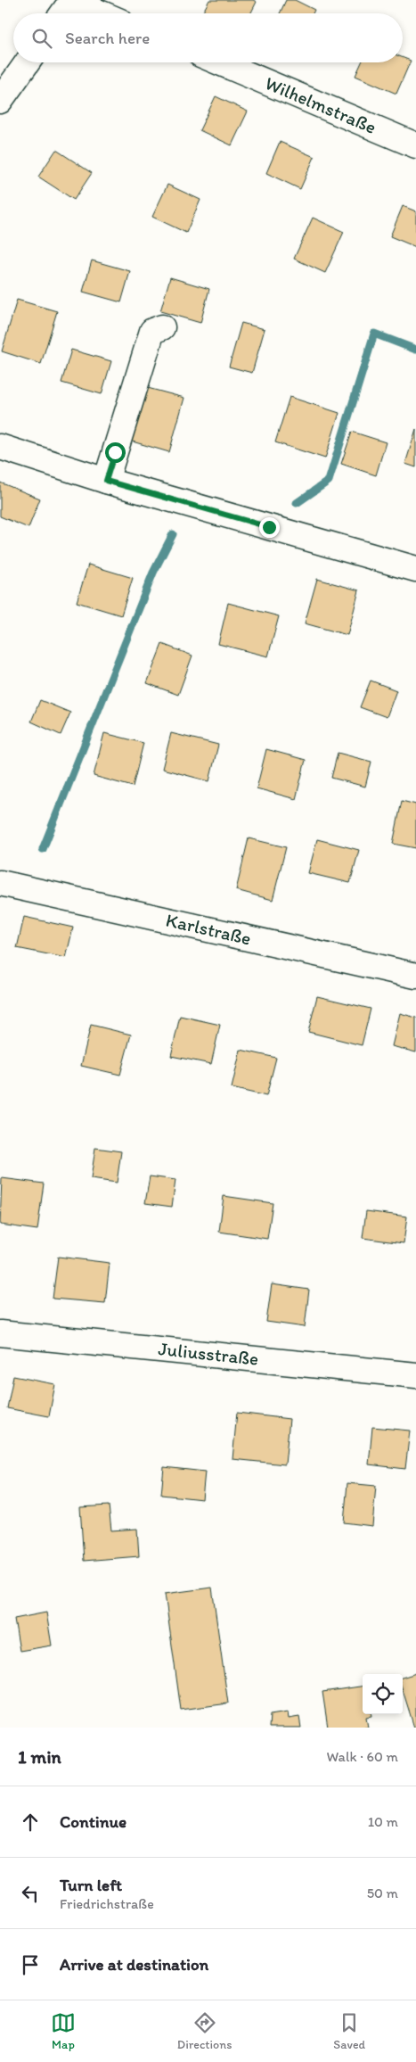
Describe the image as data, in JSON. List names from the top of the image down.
{
  "streets": {
    "street": ["Wilhelmstraße", "Karlstraße", "Juliusstraße"]
  },
  "page": {
    "search": "Search here",
    "heading": ["1 min", "Walk · 60 m"],
    "list": [
      ["Continue", "10 m"],
      ["Turn left", "Friedrichstraße", "50 m"],
      "Arrive at destination"
    ],
    "nav": ["Map", "Directions", "Saved"]
  }
}
